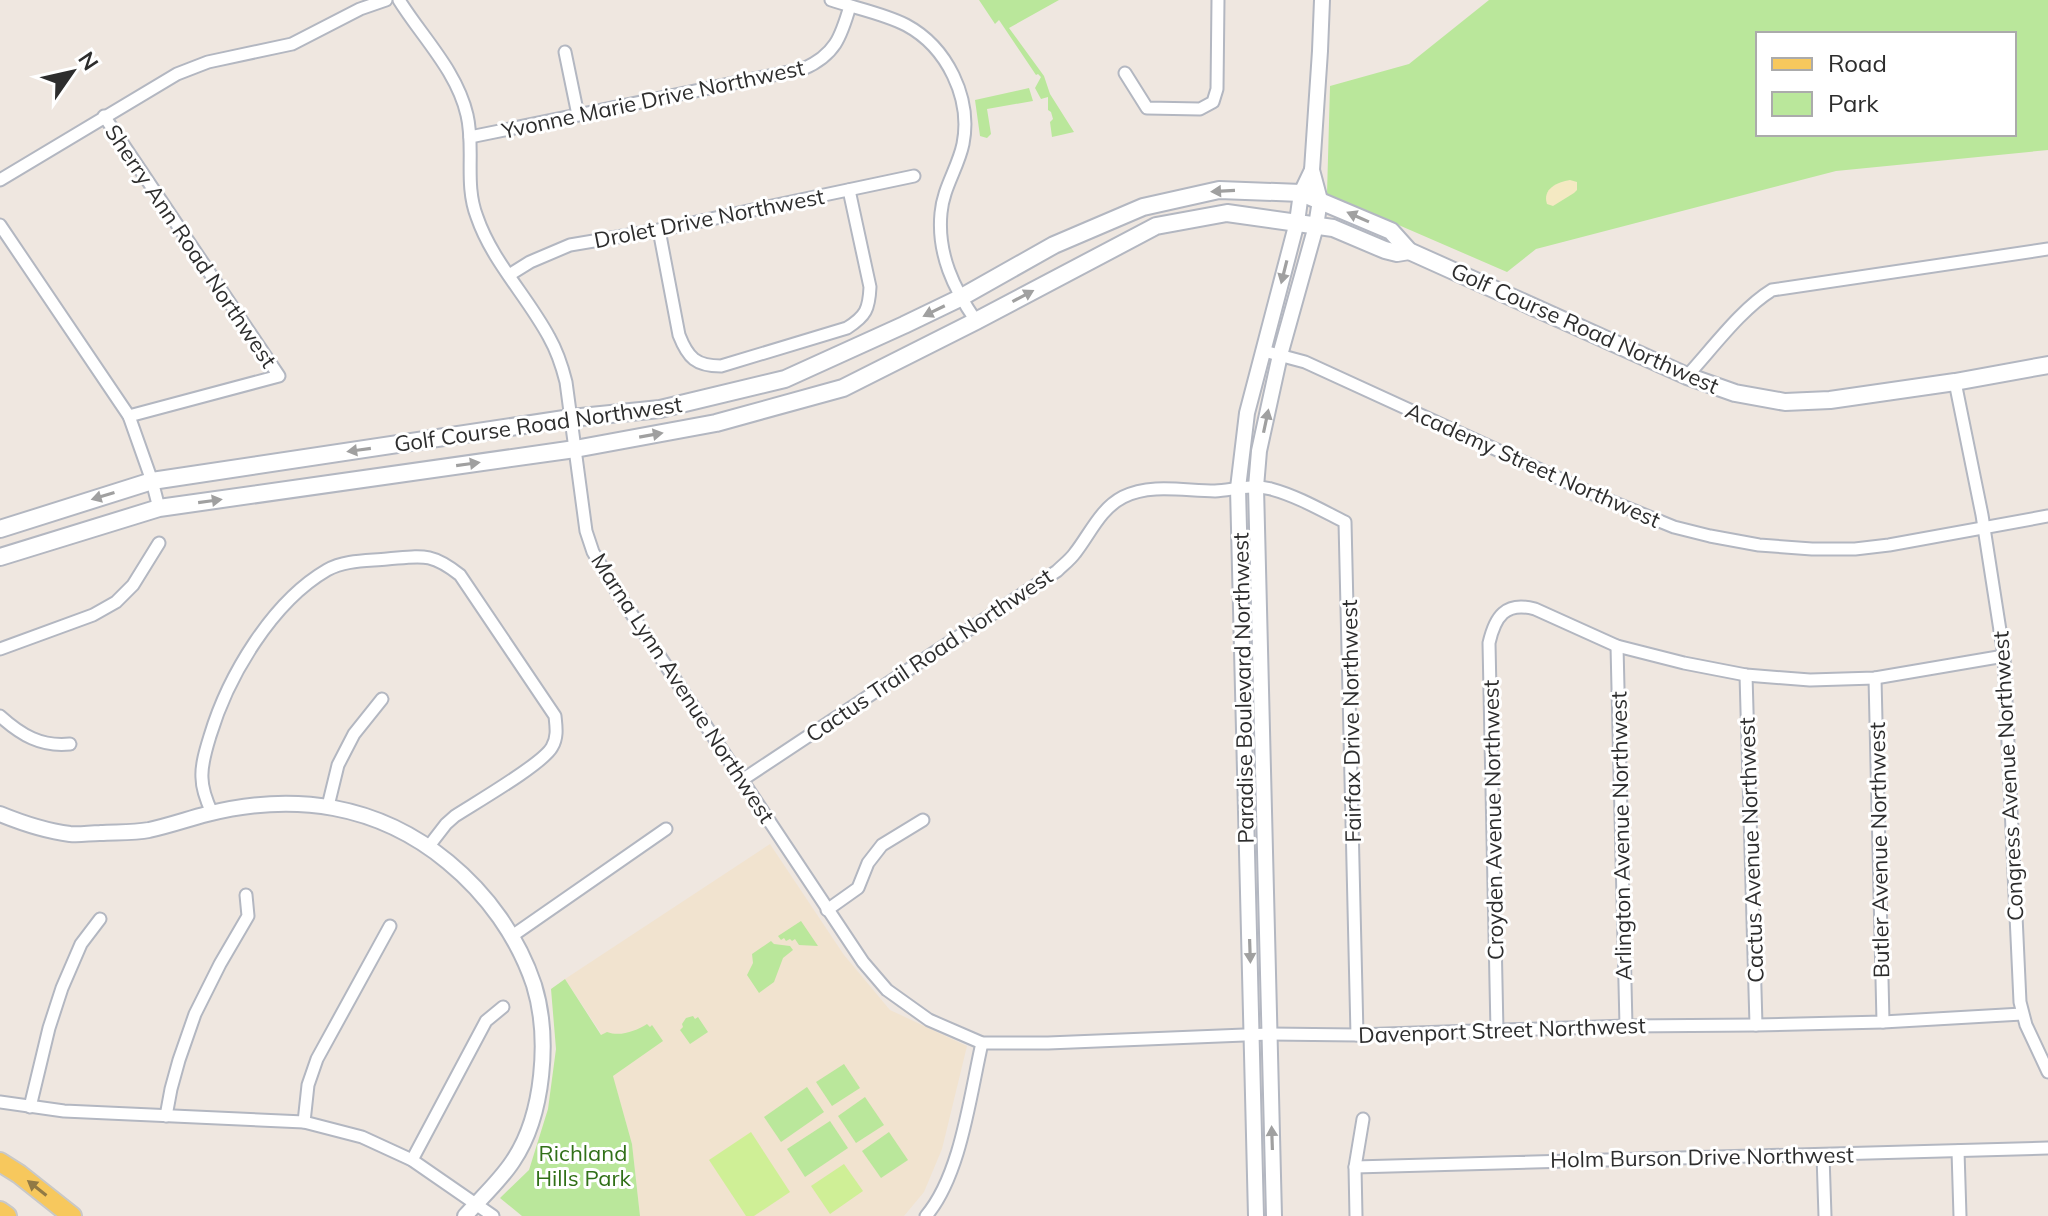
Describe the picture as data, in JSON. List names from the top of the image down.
{
  "streets": {
    "main road": ["Golf Course Road Northwest"],
    "street": [
      "Yvonne Marie Drive Northwest",
      "Drolet Drive Northwest",
      "Sherry Ann Road Northwest",
      "Academy Street Northwest",
      "Cactus Trail Road Northwest",
      "Marna Lynn Avenue Northwest",
      "Paradise Boulevard Northwest",
      "Fairfax Drive Northwest",
      "Congress Avenue Northwest",
      "Croyden Avenue Northwest",
      "Arlington Avenue Northwest",
      "Cactus Avenue Northwest",
      "Butler Avenue Northwest",
      "Davenport Street Northwest",
      "Holm Burson Drive Northwest"
    ]
  },
  "crossings": [
    ["Yvonne Marie Drive Northwest", "Marna Lynn Avenue Northwest"],
    ["Drolet Drive Northwest", "Marna Lynn Avenue Northwest"],
    ["Golf Course Road Northwest", "Marna Lynn Avenue Northwest"],
    ["Golf Course Road Northwest", "Paradise Boulevard Northwest"],
    ["Golf Course Road Northwest", "Congress Avenue Northwest"],
    ["Academy Street Northwest", "Paradise Boulevard Northwest"],
    ["Academy Street Northwest", "Congress Avenue Northwest"],
    ["Cactus Trail Road Northwest", "Marna Lynn Avenue Northwest"],
    ["Cactus Trail Road Northwest", "Paradise Boulevard Northwest"],
    ["Cactus Trail Road Northwest", "Fairfax Drive Northwest"],
    ["Marna Lynn Avenue Northwest", "Davenport Street Northwest"],
    ["Paradise Boulevard Northwest", "Fairfax Drive Northwest"],
    ["Paradise Boulevard Northwest", "Davenport Street Northwest"],
    ["Fairfax Drive Northwest", "Davenport Street Northwest"],
    ["Congress Avenue Northwest", "Davenport Street Northwest"],
    ["Croyden Avenue Northwest", "Arlington Avenue Northwest"],
    ["Croyden Avenue Northwest", "Davenport Street Northwest"],
    ["Arlington Avenue Northwest", "Davenport Street Northwest"],
    ["Cactus Avenue Northwest", "Davenport Street Northwest"],
    ["Butler Avenue Northwest", "Davenport Street Northwest"]
  ],
  "parks": ["Richland Hills Park"],
  "legend": ["Road", "Park"],
  "north": "top right"
}
